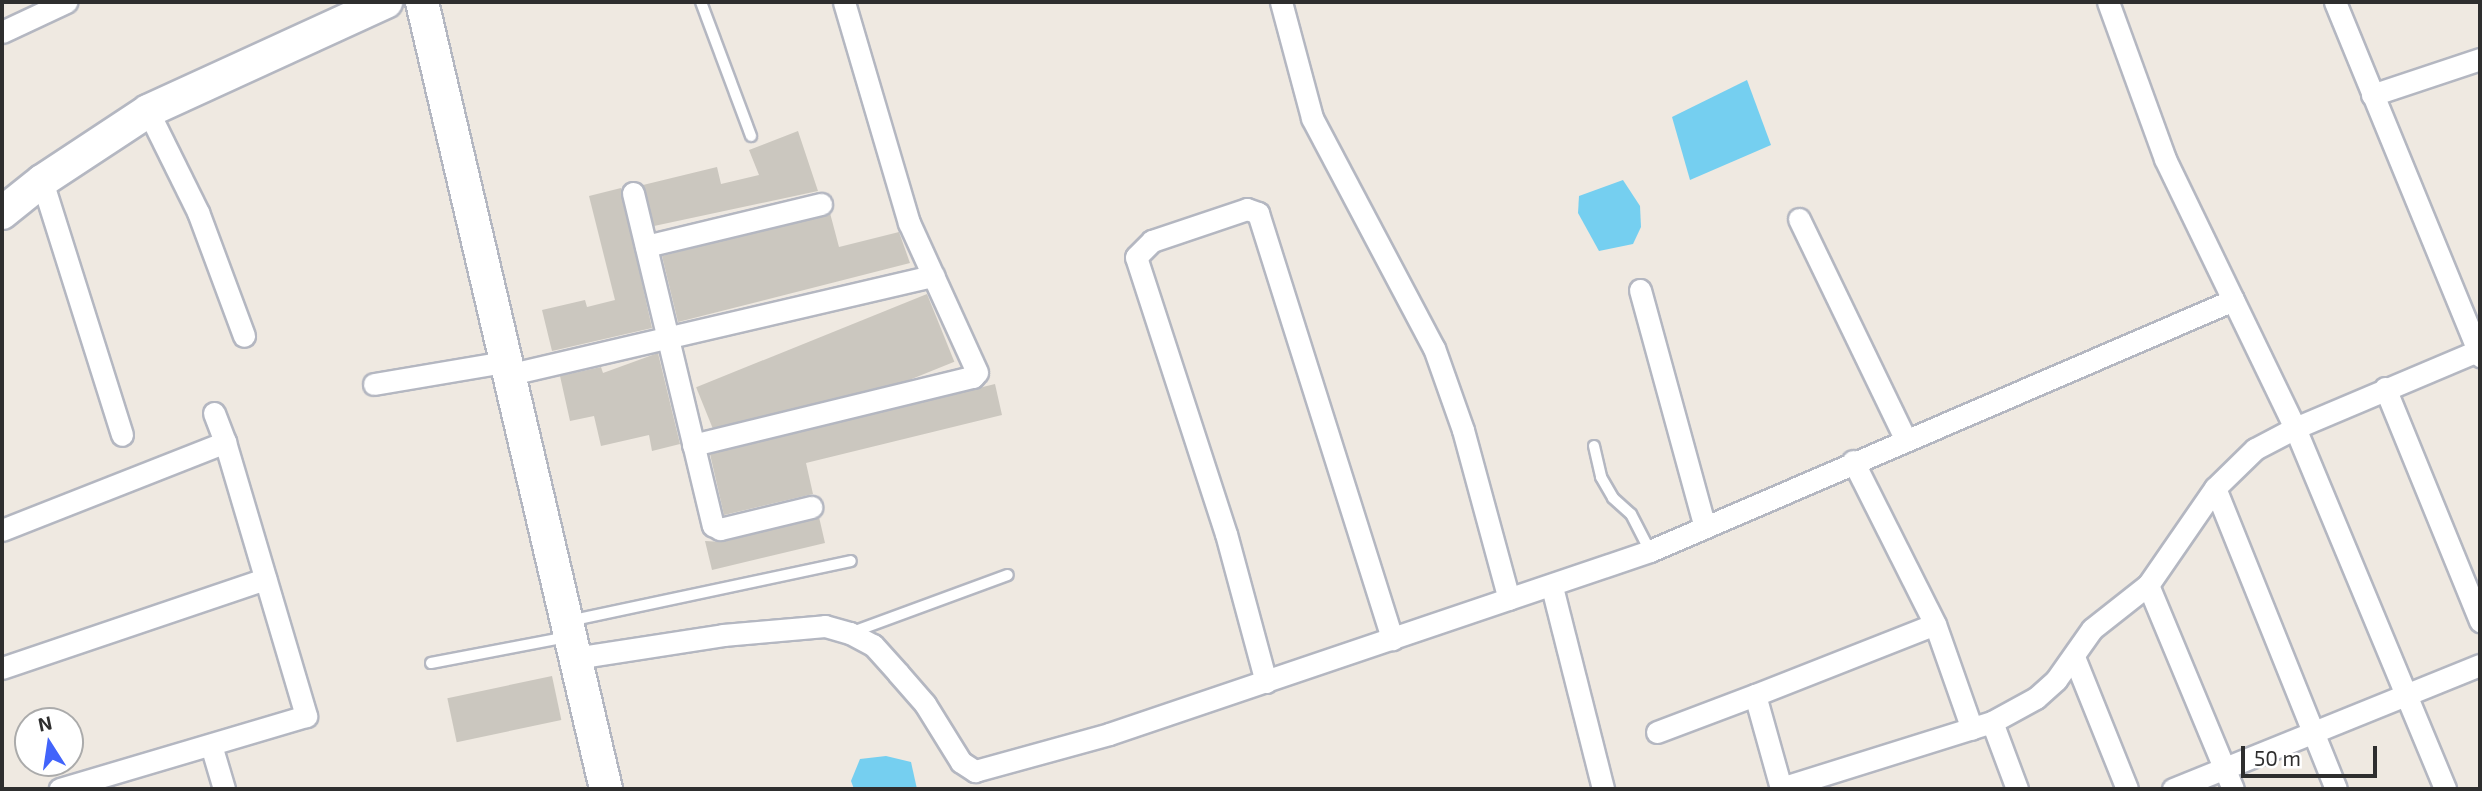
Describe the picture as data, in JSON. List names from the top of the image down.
{
  "scale_bar": "50 m",
  "north": "top"
}
